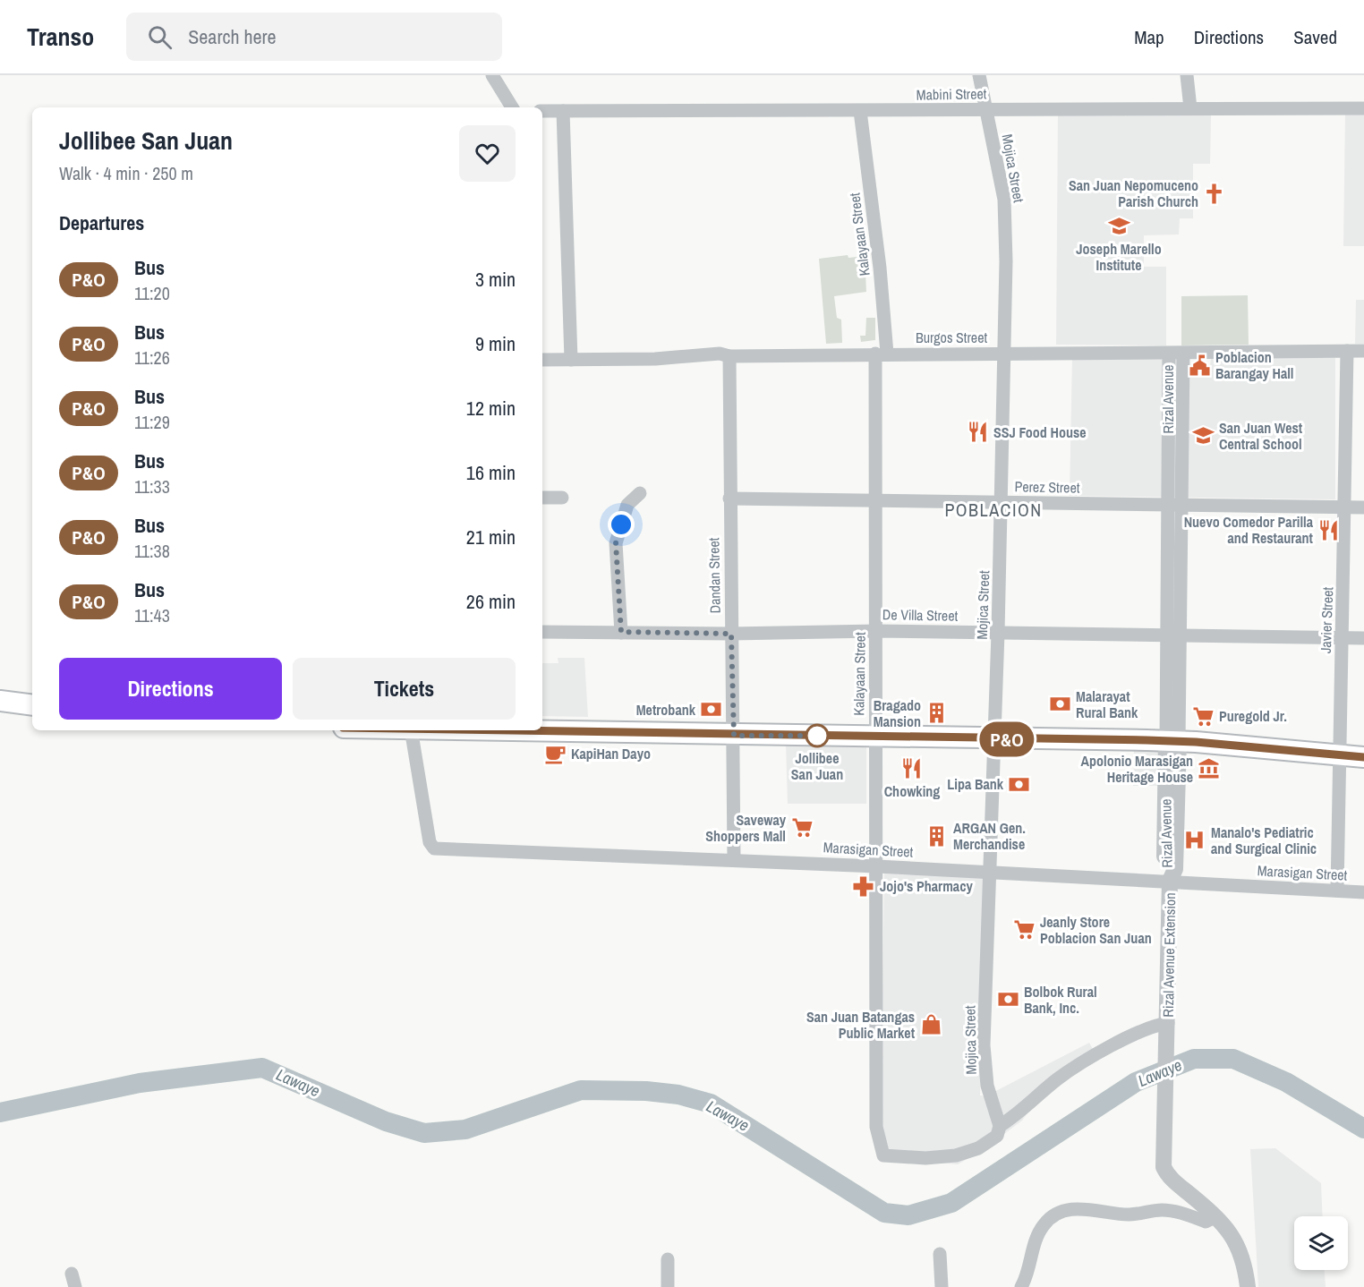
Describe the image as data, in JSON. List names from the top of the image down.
{
  "streets": {
    "street": [
      "Mabini Street",
      "Mojica Street",
      "Kalayaan Street",
      "Burgos Street",
      "Rizal Avenue",
      "Perez Street",
      "Dandan Street",
      "De Villa Street",
      "Javier Street",
      "Marasigan Street",
      "Rizal Avenue Extension"
    ]
  },
  "crossings": [
    ["Mabini Street", "Mojica Street"],
    ["Mabini Street", "Kalayaan Street"],
    ["Mojica Street", "Kalayaan Street"],
    ["Mojica Street", "Burgos Street"],
    ["Mojica Street", "Perez Street"],
    ["Mojica Street", "De Villa Street"],
    ["Mojica Street", "Marasigan Street"],
    ["Kalayaan Street", "Burgos Street"],
    ["Kalayaan Street", "Perez Street"],
    ["Kalayaan Street", "De Villa Street"],
    ["Kalayaan Street", "Marasigan Street"],
    ["Burgos Street", "Rizal Avenue"],
    ["Burgos Street", "Dandan Street"],
    ["Burgos Street", "Javier Street"],
    ["Rizal Avenue", "Perez Street"],
    ["Rizal Avenue", "De Villa Street"],
    ["Rizal Avenue", "Marasigan Street"],
    ["Rizal Avenue", "Rizal Avenue Extension"],
    ["Perez Street", "Dandan Street"],
    ["Perez Street", "Javier Street"],
    ["Dandan Street", "De Villa Street"],
    ["Dandan Street", "Marasigan Street"],
    ["De Villa Street", "Javier Street"],
    ["Javier Street", "Marasigan Street"],
    ["Marasigan Street", "Rizal Avenue Extension"]
  ],
  "districts": ["POBLACION"],
  "water": ["Lawaye"],
  "places": {
    "church": ["San Juan Nepomuceno Parish Church"],
    "school or university": ["Joseph Marello Institute", "San Juan West Central School"],
    "public building": ["Poblacion Barangay Hall"],
    "restaurant": ["SSJ Food House", "Nuevo Comedor Parilla and Restaurant", "Chowking"],
    "bank": [
      "Malarayat Rural Bank",
      "Metrobank",
      "Lipa Bank",
      "Bolbok Rural Bank, Inc."
    ],
    "building": ["Bragado Mansion", "ARGAN Gen. Merchandise"],
    "supermarket": ["Puregold Jr.", "Saveway Shoppers Mall", "Jeanly Store Poblacion San Juan"],
    "other": ["Jollibee San Juan"],
    "cafe": ["KapiHan Dayo"],
    "museum": ["Apolonio Marasigan Heritage House"],
    "hospital": ["Manalo's Pediatric and Surgical Clinic"],
    "pharmacy": ["Jojo's Pharmacy"],
    "shop": ["San Juan Batangas Public Market"]
  },
  "lines": ["bus line P&O"],
  "page": {
    "header": "Transo",
    "search": "Search here",
    "nav": ["Map", "Directions", "Saved"],
    "on_map": "P&O",
    "heading": [
      ["Jollibee San Juan", "Walk · 4 min · 250 m"],
      "Departures"
    ],
    "list": [
      {
        "mark": "P&O",
        "name": "Bus",
        "note": "11:20",
        "value": "3 min"
      },
      {
        "mark": "P&O",
        "name": "Bus",
        "note": "11:26",
        "value": "9 min"
      },
      {
        "mark": "P&O",
        "name": "Bus",
        "note": "11:29",
        "value": "12 min"
      },
      {
        "mark": "P&O",
        "name": "Bus",
        "note": "11:33",
        "value": "16 min"
      },
      {
        "mark": "P&O",
        "name": "Bus",
        "note": "11:38",
        "value": "21 min"
      },
      {
        "mark": "P&O",
        "name": "Bus",
        "note": "11:43",
        "value": "26 min"
      }
    ],
    "buttons": ["Directions", "Tickets"]
  }
}
